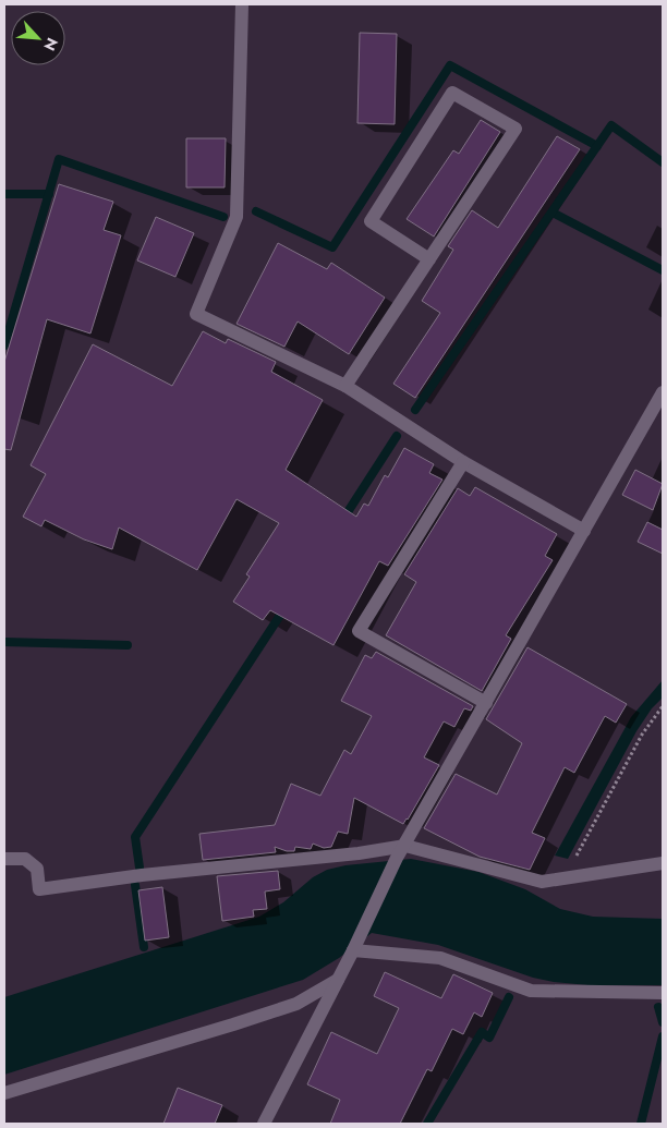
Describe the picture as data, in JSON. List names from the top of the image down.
{
  "north": "bottom right"
}
